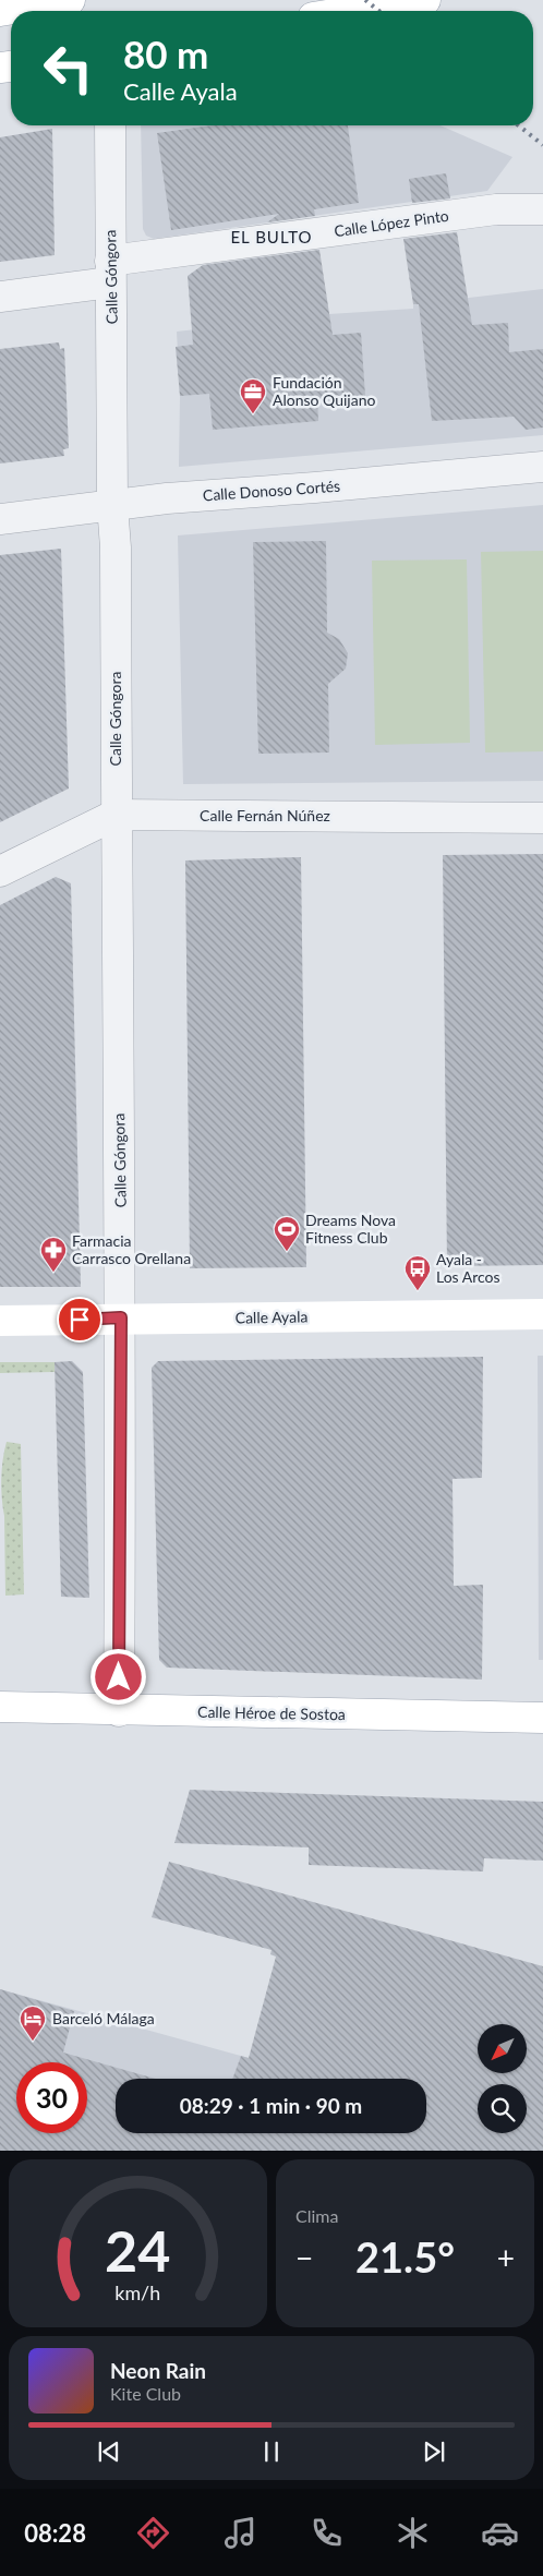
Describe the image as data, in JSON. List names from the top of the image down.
{
  "streets": {
    "main road": ["Calle Ayala", "Calle Héroe de Sostoa"],
    "street": [
      "Calle López Pinto",
      "Calle Góngora",
      "Calle Donoso Cortés",
      "Calle Fernán Núñez"
    ]
  },
  "crossings": [
    ["Calle López Pinto", "Calle Góngora"],
    ["Calle Góngora", "Calle Donoso Cortés"],
    ["Calle Góngora", "Calle Fernán Núñez"],
    ["Calle Góngora", "Calle Ayala"],
    ["Calle Góngora", "Calle Héroe de Sostoa"]
  ],
  "districts": ["EL BULTO"],
  "places": {
    "office": ["Fundación Alonso Quijano"],
    "sports": ["Dreams Nova Fitness Club"],
    "pharmacy": ["Farmacia Carrasco Orellana"],
    "bus stop": ["Ayala - Los Arcos"],
    "hotel": ["Barceló Málaga"]
  },
  "north": "bottom left",
  "page": {
    "turn": ["80 m", "Calle Ayala"],
    "limit": "30",
    "trip": "08:29 · 1 min · 90 m",
    "tile": "Clima",
    "heat": ["−", "21.5°", "+"],
    "song": ["Neon Rain", "Kite Club"],
    "tabs": "08:28",
    "gauge": ["24", "km/h"]
  }
}
